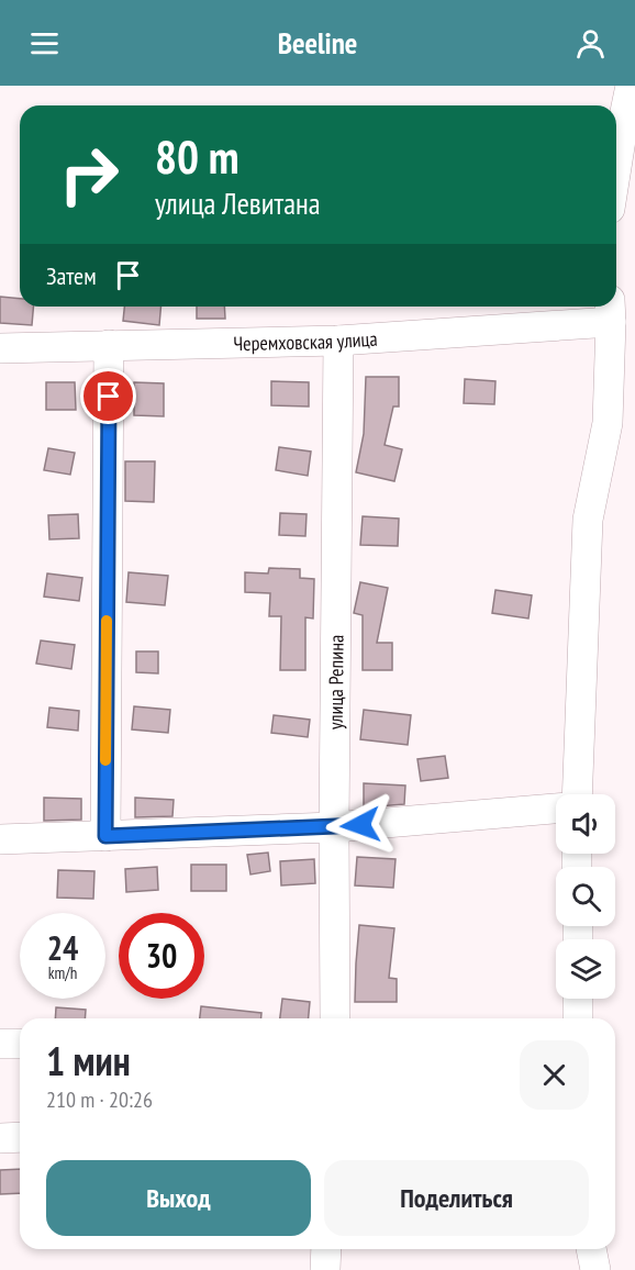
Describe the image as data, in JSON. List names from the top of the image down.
{
  "streets": {
    "street": ["Черемховская улица", "улица Репина"]
  },
  "crossings": [
    ["Черемховская улица", "улица Репина"]
  ],
  "page": {
    "header": "Beeline",
    "turn": ["80 m", "улица Левитана"],
    "then": "Затем",
    "speed": "24 km/h",
    "limit": "30",
    "heading": ["1 мин", "210 m · 20:26"],
    "buttons": ["Выход", "Поделиться"]
  }
}
